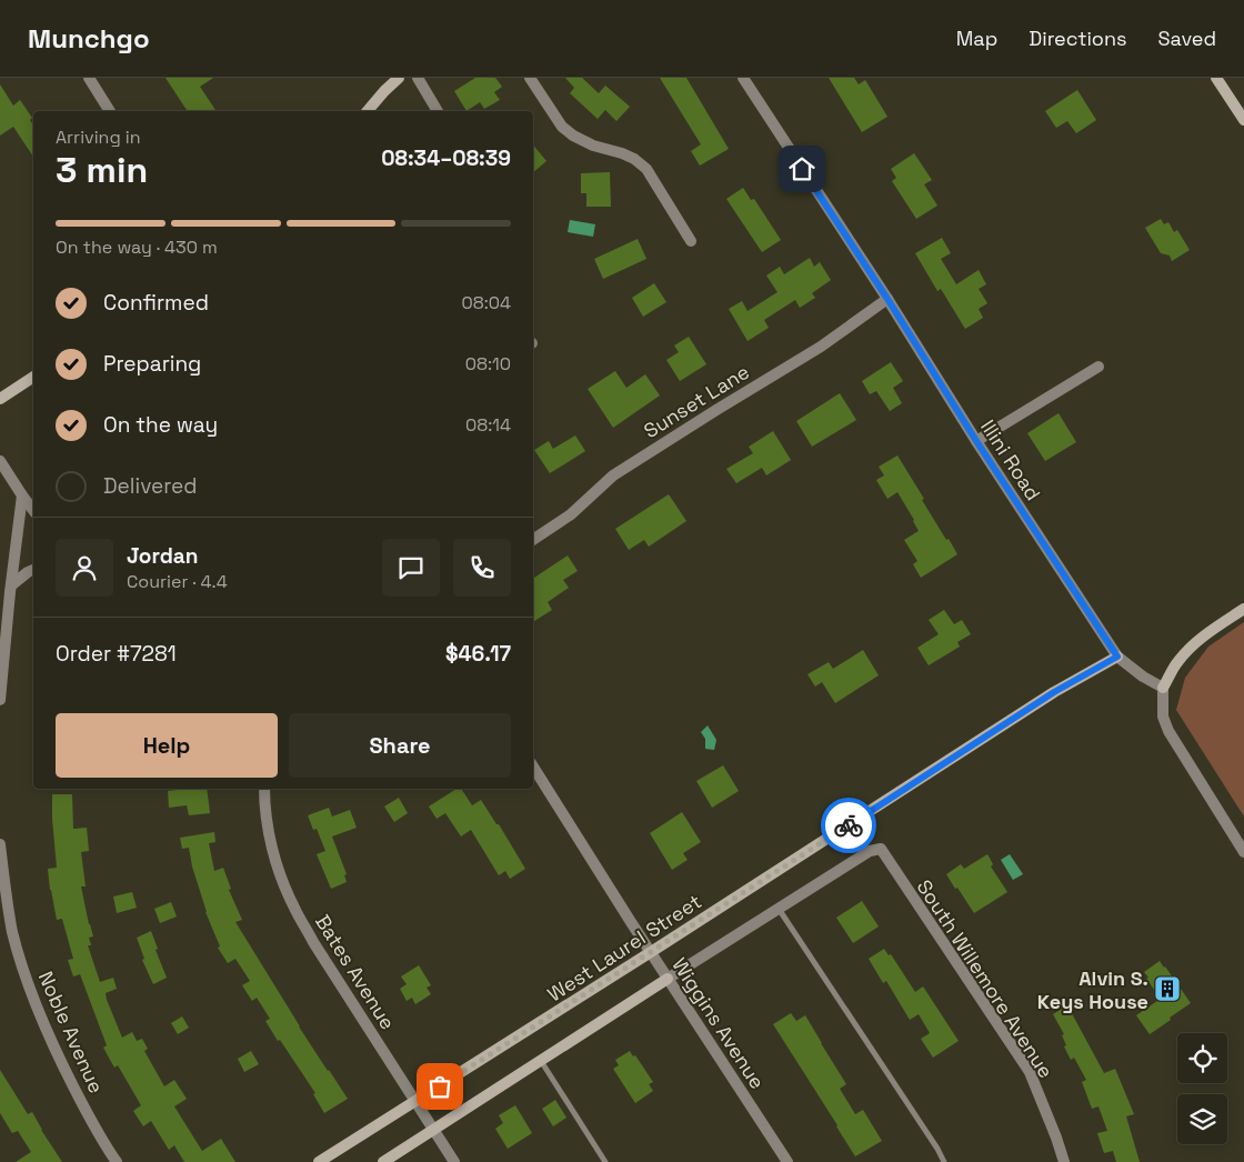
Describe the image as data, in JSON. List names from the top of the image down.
{
  "streets": {
    "street": [
      "Sunset Lane",
      "Illini Road",
      "West Laurel Street",
      "Bates Avenue",
      "South Willemore Avenue",
      "Wiggins Avenue",
      "Noble Avenue"
    ]
  },
  "crossings": [
    ["Sunset Lane", "Illini Road"],
    ["Illini Road", "West Laurel Street"],
    ["West Laurel Street", "Bates Avenue"],
    ["West Laurel Street", "Wiggins Avenue"]
  ],
  "places": {
    "building": ["Alvin S. Keys House"]
  },
  "page": {
    "header": "Munchgo",
    "nav": ["Map", "Directions", "Saved"],
    "heading": ["3 min", "Arriving in", "08:34–08:39"],
    "panel": [
      "Jordan",
      "Courier · 4.4",
      "Order #7281",
      "$46.17"
    ],
    "bar": "On the way · 430 m",
    "list": [
      ["Confirmed", "08:04"],
      ["Preparing", "08:10"],
      ["On the way", "08:14"],
      "Delivered"
    ],
    "buttons": ["Help", "Share"]
  }
}
